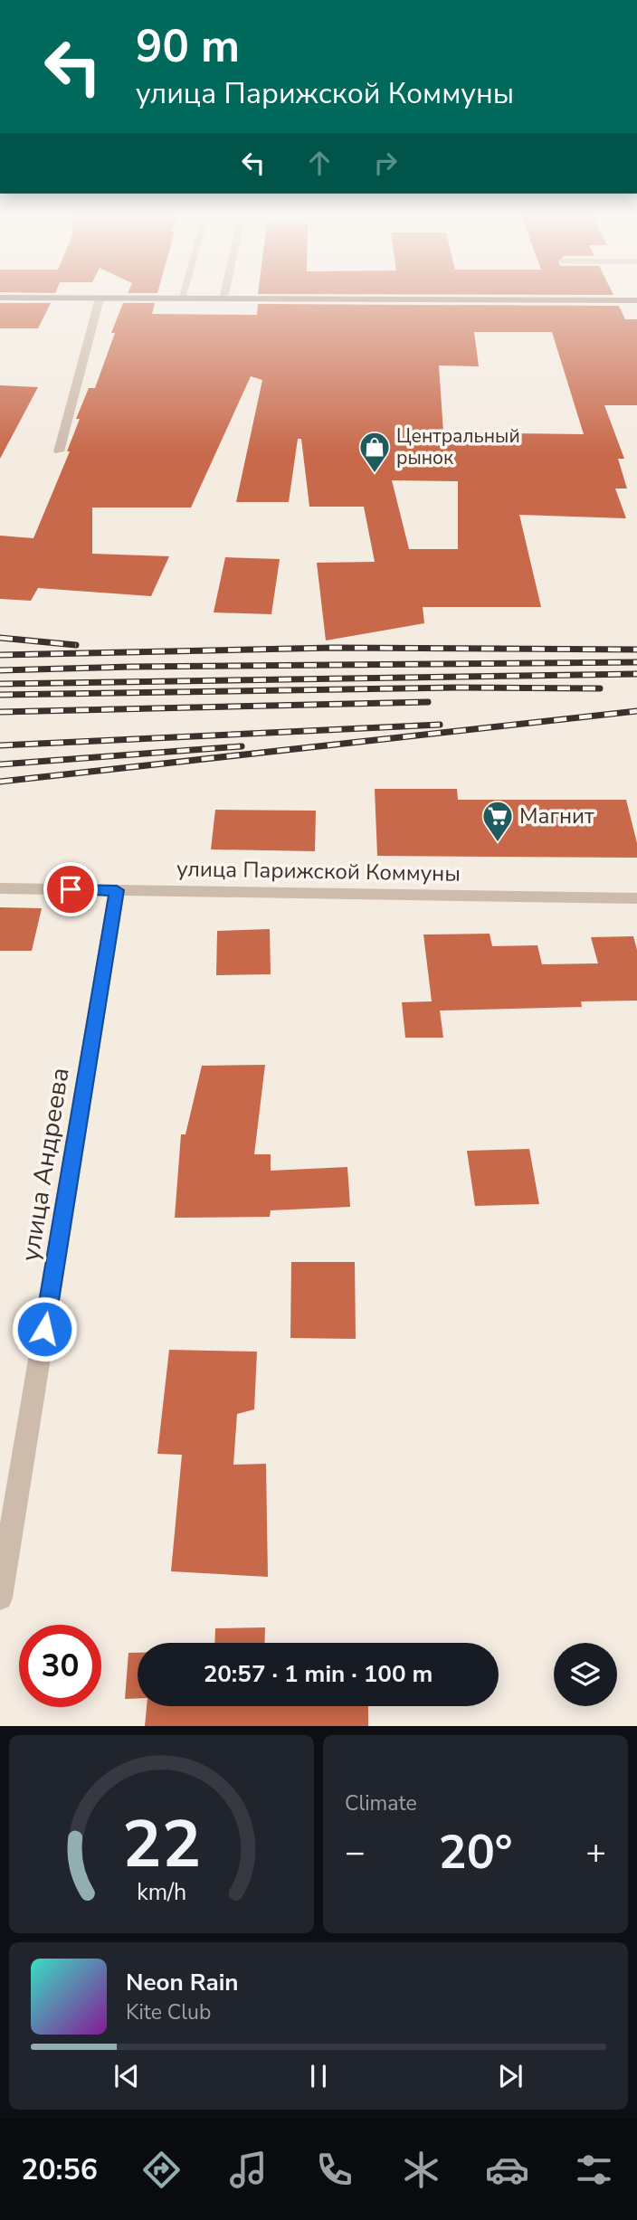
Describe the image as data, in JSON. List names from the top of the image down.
{
  "streets": {
    "street": ["улица Парижской Коммуны", "улица Андреева"]
  },
  "crossings": [
    ["улица Парижской Коммуны", "улица Андреева"]
  ],
  "places": {
    "shop": ["Центральный рынок"],
    "supermarket": ["Магнит"]
  },
  "page": {
    "turn": ["90 m", "улица Парижской Коммуны"],
    "limit": "30",
    "trip": "20:57 · 1 min · 100 m",
    "tile": "Climate",
    "heat": ["−", "20°", "+"],
    "song": ["Neon Rain", "Kite Club"],
    "tabs": "20:56",
    "gauge": ["22", "km/h"]
  }
}
